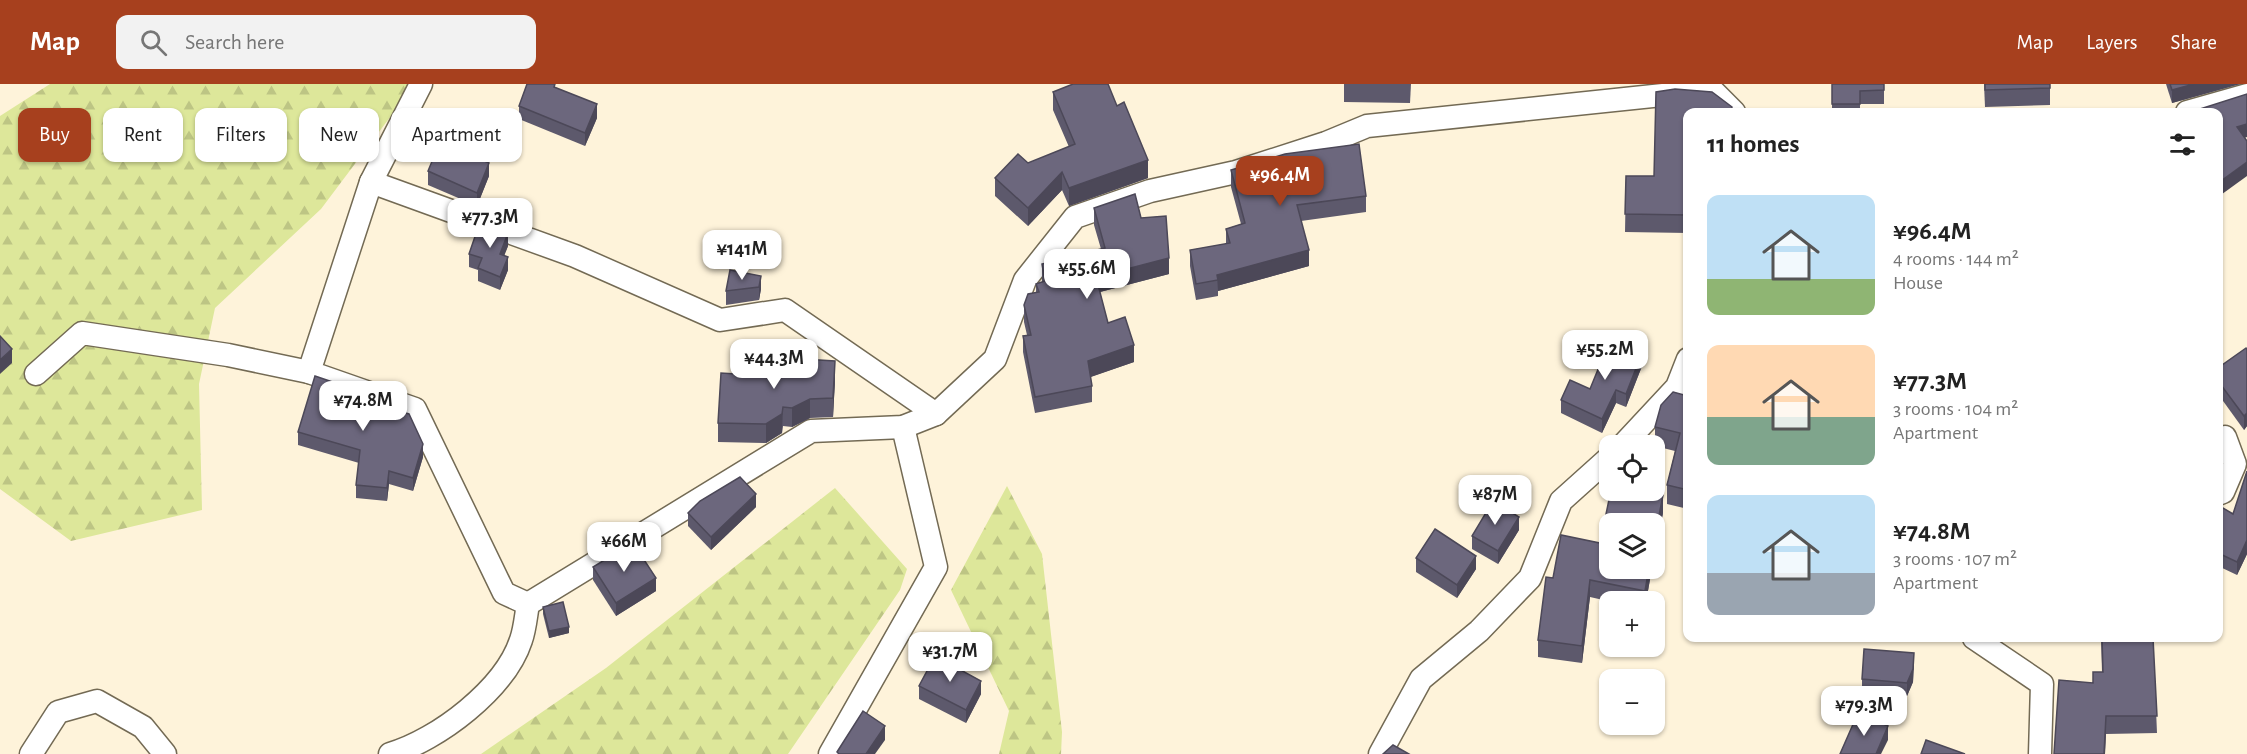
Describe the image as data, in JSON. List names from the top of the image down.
{
  "page": {
    "header": "Map",
    "search": "Search here",
    "nav": ["Map", "Layers", "Share"],
    "chip": [
      "Buy",
      "Rent",
      "Filters",
      "New",
      "Apartment"
    ],
    "heading": "11 homes",
    "price": [
      "¥96.4M",
      "¥77.3M",
      "¥141M",
      "¥55.6M",
      "¥55.2M",
      "¥44.3M",
      "¥74.8M",
      "¥87M",
      "¥66M",
      "¥31.7M",
      "¥79.3M"
    ],
    "list": [
      {
        "name": "¥96.4M",
        "note": "4 rooms · 144 m² · House"
      },
      {
        "name": "¥77.3M",
        "note": "3 rooms · 104 m² · Apartment"
      },
      {
        "name": "¥74.8M",
        "note": "3 rooms · 107 m² · Apartment"
      }
    ],
    "map_buttons": ["+", "−"]
  }
}
